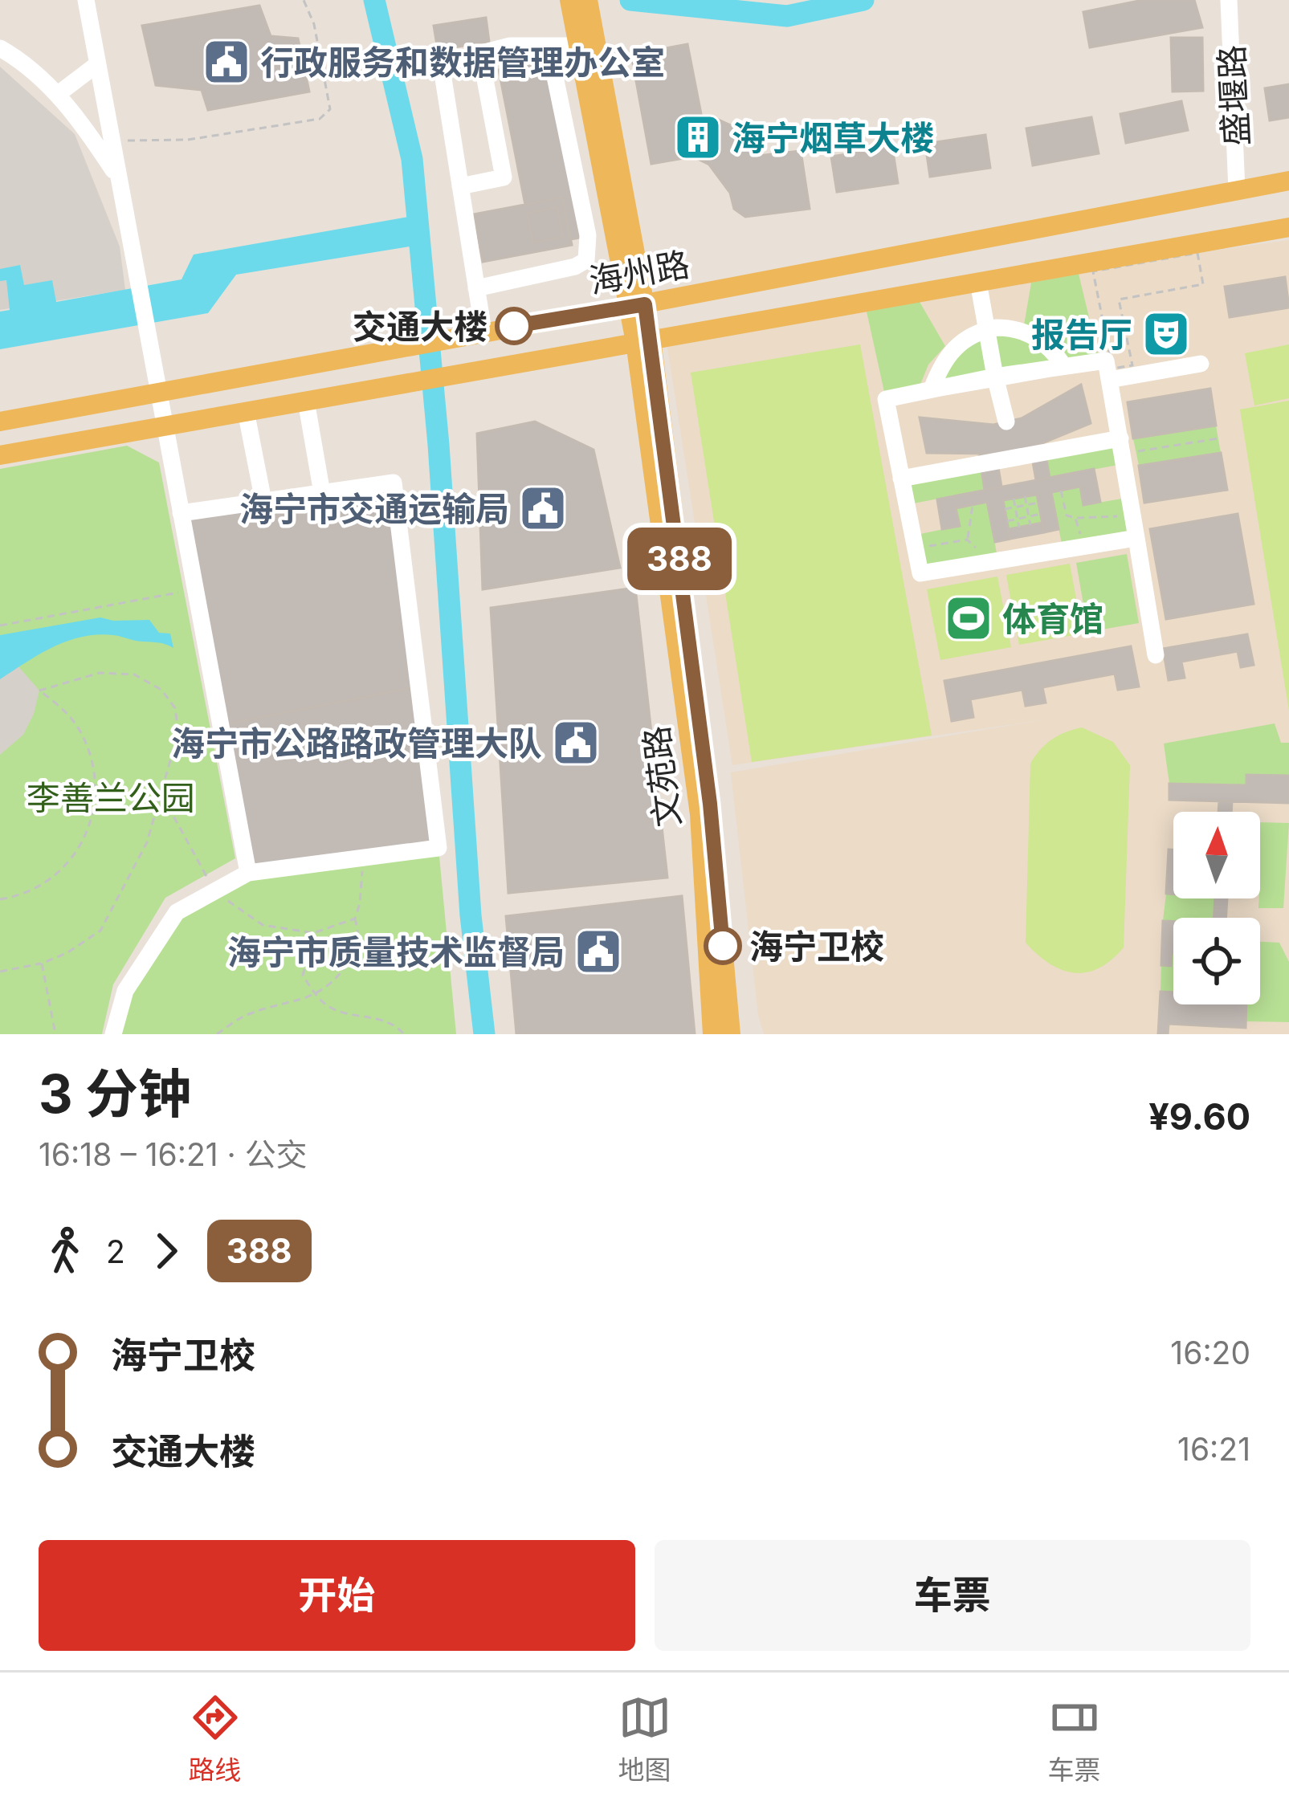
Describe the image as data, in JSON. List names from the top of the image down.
{
  "streets": {
    "main road": ["海州路", "文苑路"],
    "street": ["盛堰路"]
  },
  "crossings": [
    ["盛堰路", "海州路"],
    ["海州路", "文苑路"]
  ],
  "parks": ["李善兰公园"],
  "places": {
    "public building": [
      "行政服务和数据管理办公室",
      "海宁市交通运输局",
      "海宁市公路路政管理大队",
      "海宁市质量技术监督局"
    ],
    "building": ["海宁烟草大楼"],
    "other": ["交通大楼", "海宁卫校"],
    "theatre": ["报告厅"],
    "sports": ["体育馆"]
  },
  "lines": ["bus line 388"],
  "north": "top",
  "page": {
    "on_map": "388",
    "heading": ["3 分钟", "16:18 – 16:21 · 公交", "¥9.60"],
    "legs": ["2", "388"],
    "list": [
      {
        "name": "海宁卫校",
        "value": "16:20"
      },
      {
        "name": "交通大楼",
        "value": "16:21"
      }
    ],
    "buttons": ["开始", "车票"],
    "tabs": ["路线", "地图", "车票"]
  }
}
